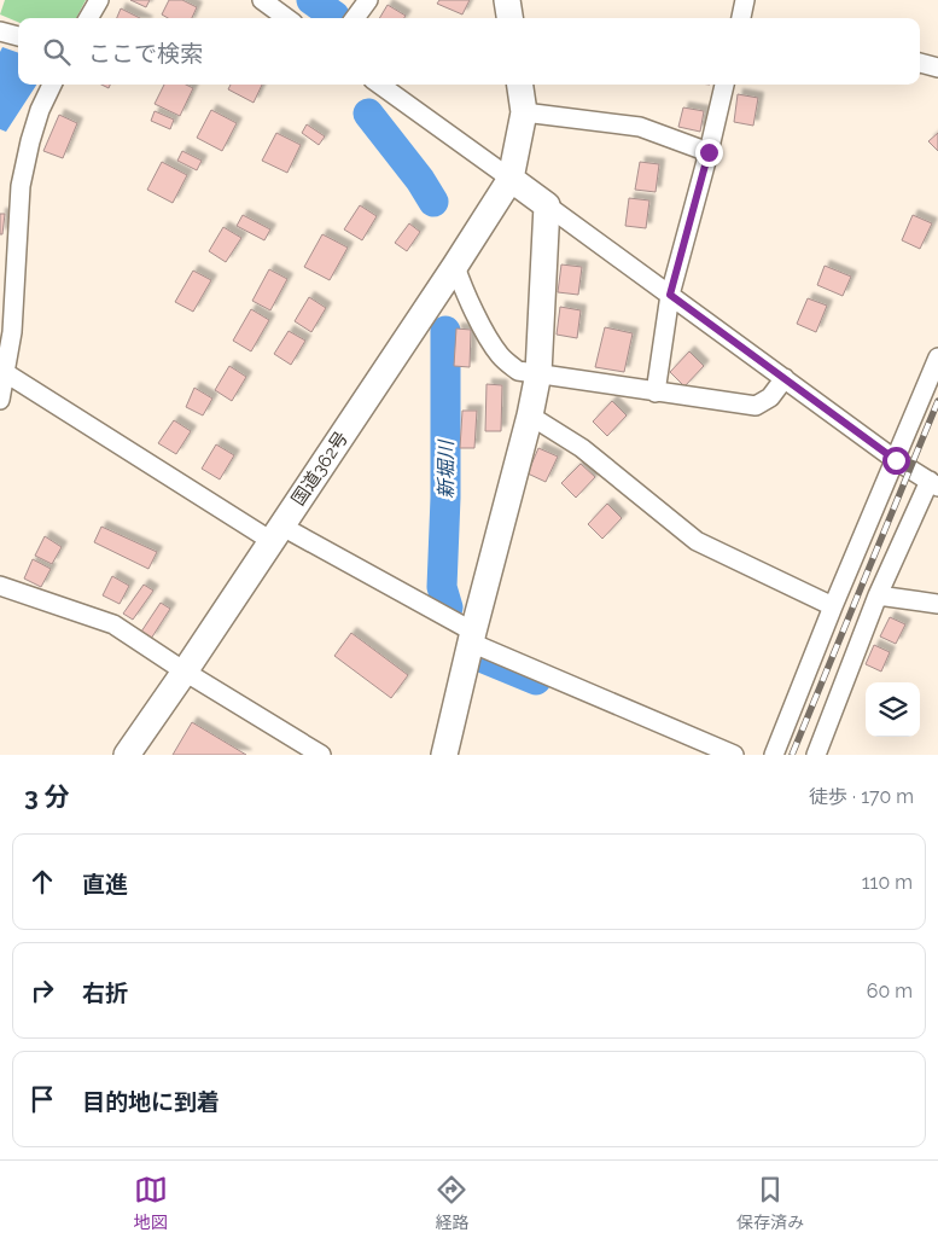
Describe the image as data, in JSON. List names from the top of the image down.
{
  "streets": {
    "highway": ["国道362号"]
  },
  "water": ["新堀川"],
  "page": {
    "search": "ここで検索",
    "heading": ["3 分", "徒歩 · 170 m"],
    "list": [
      ["直進", "110 m"],
      ["右折", "60 m"],
      "目的地に到着"
    ],
    "nav": ["地図", "経路", "保存済み"]
  }
}
